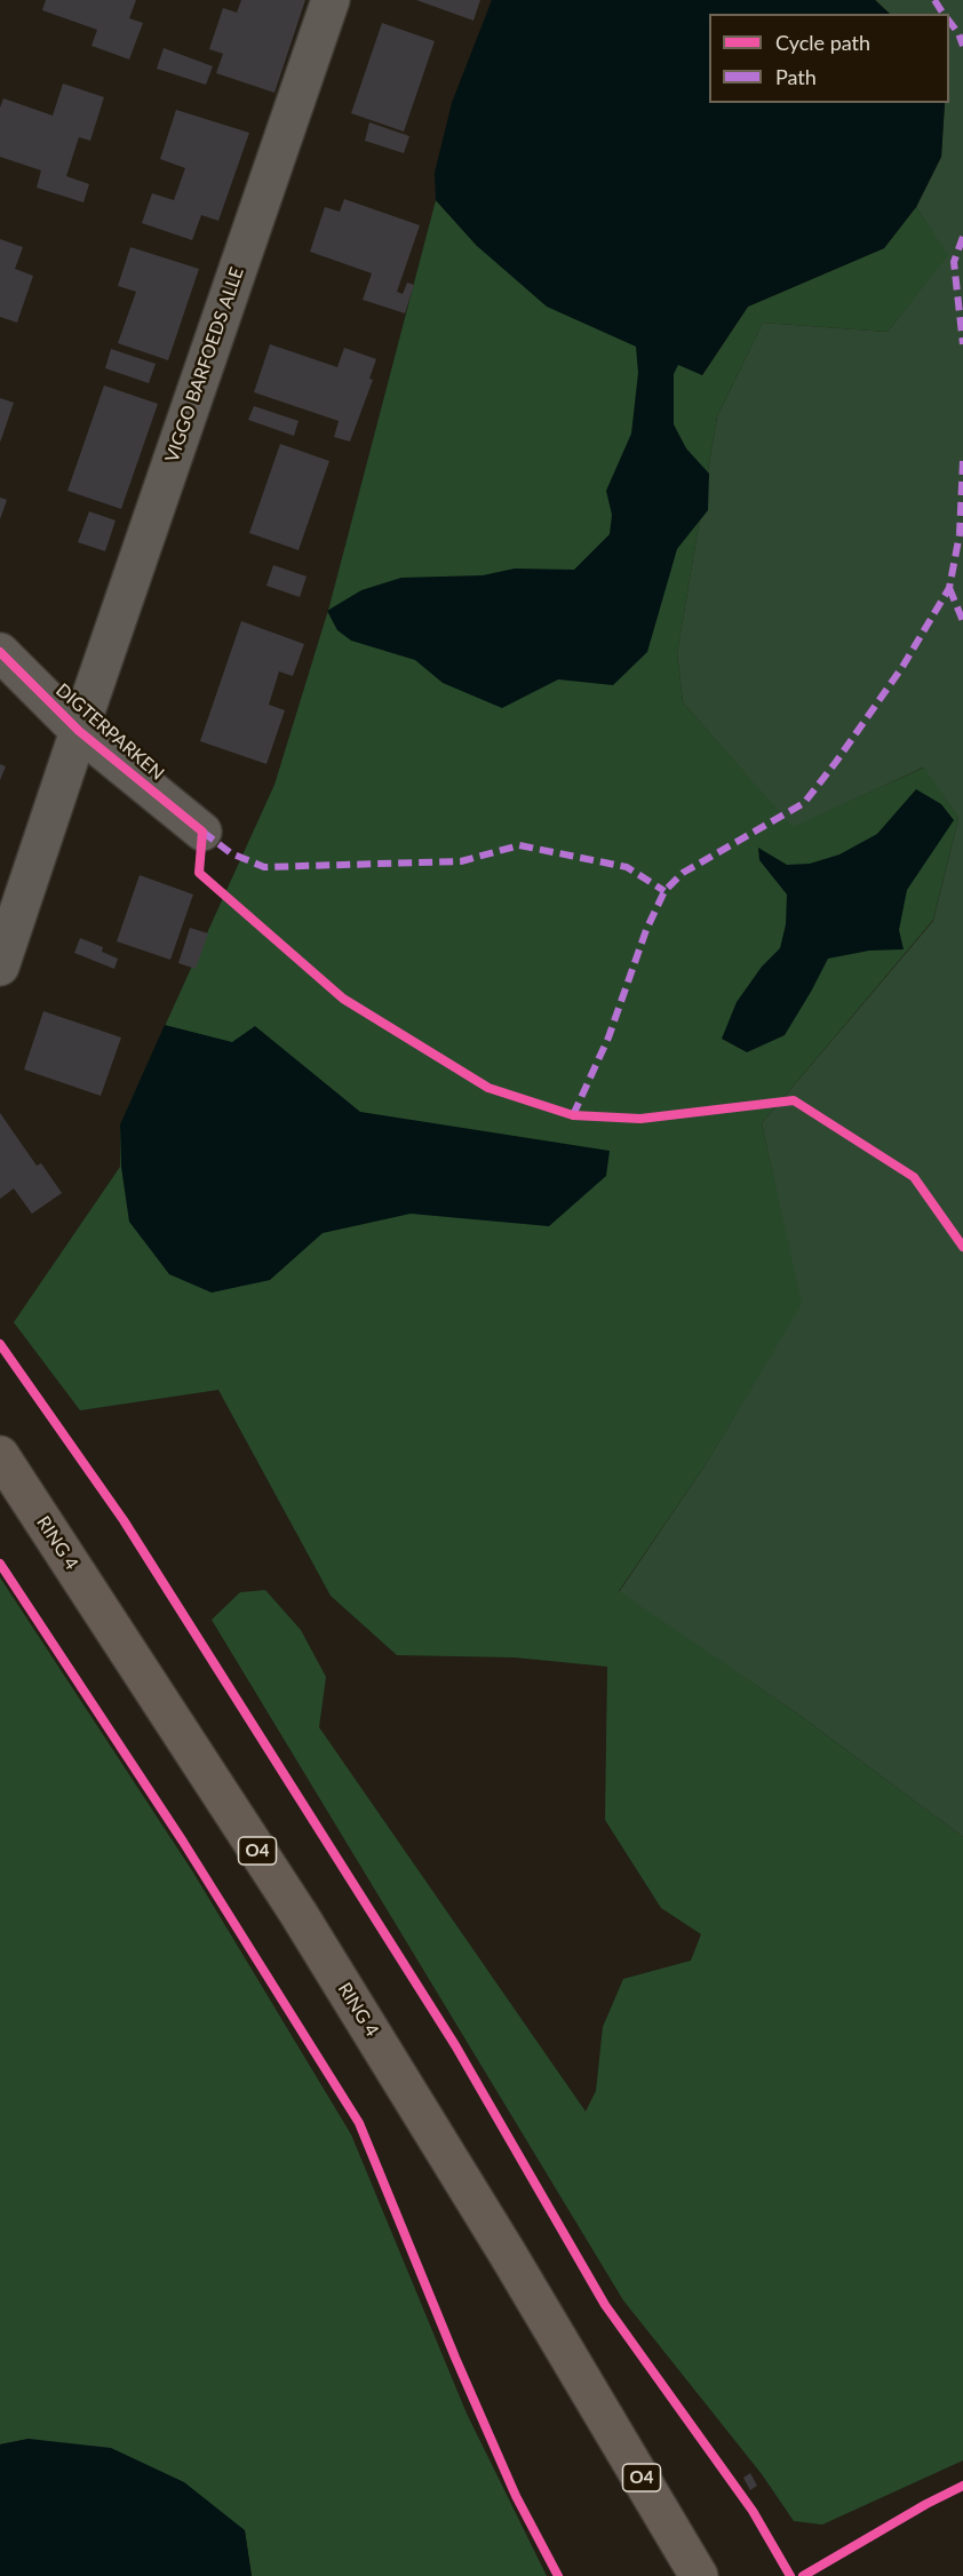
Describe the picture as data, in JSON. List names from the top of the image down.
{
  "streets": {
    "main road": ["RING 4", "O4"],
    "street": ["VIGGO BARFOEDS ALLE", "DIGTERPARKEN"]
  },
  "crossings": [
    ["VIGGO BARFOEDS ALLE", "DIGTERPARKEN"]
  ],
  "legend": ["Cycle path", "Path"]
}
